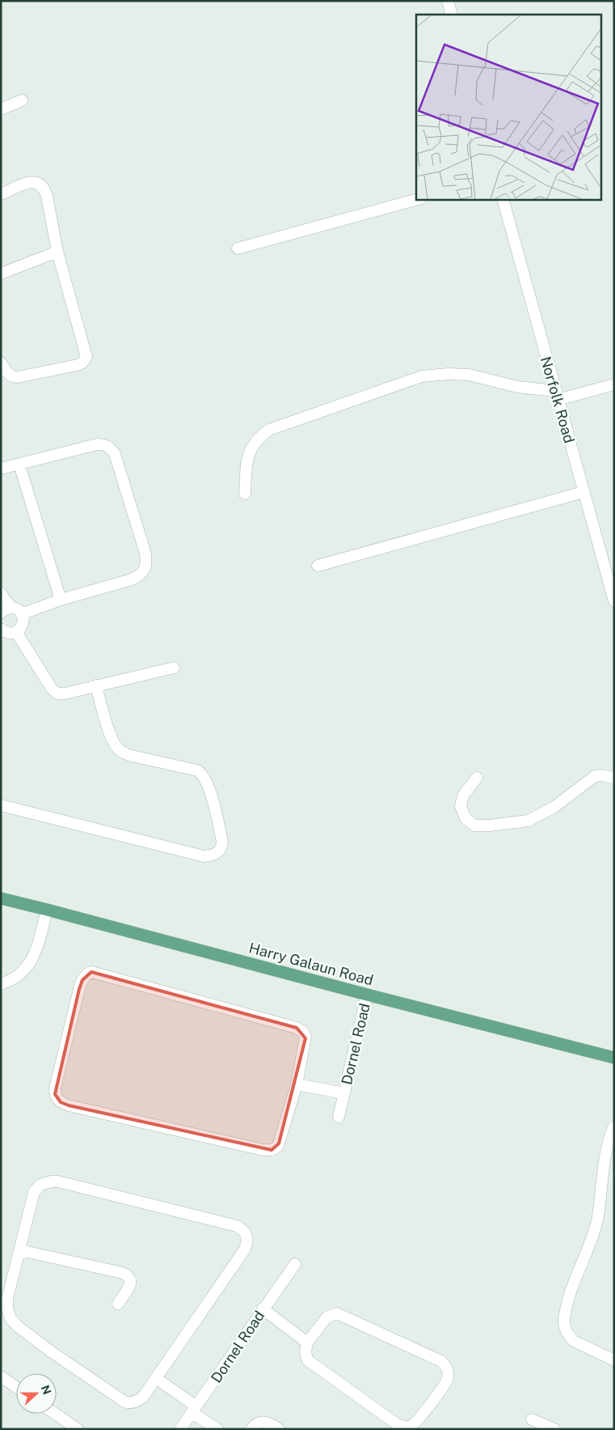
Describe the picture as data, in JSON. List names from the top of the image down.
{
  "streets": {
    "main road": ["Harry Galaun Road"],
    "street": ["Norfolk Road", "Dornel Road"]
  },
  "crossings": [
    ["Harry Galaun Road", "Dornel Road"]
  ],
  "north": "right"
}
